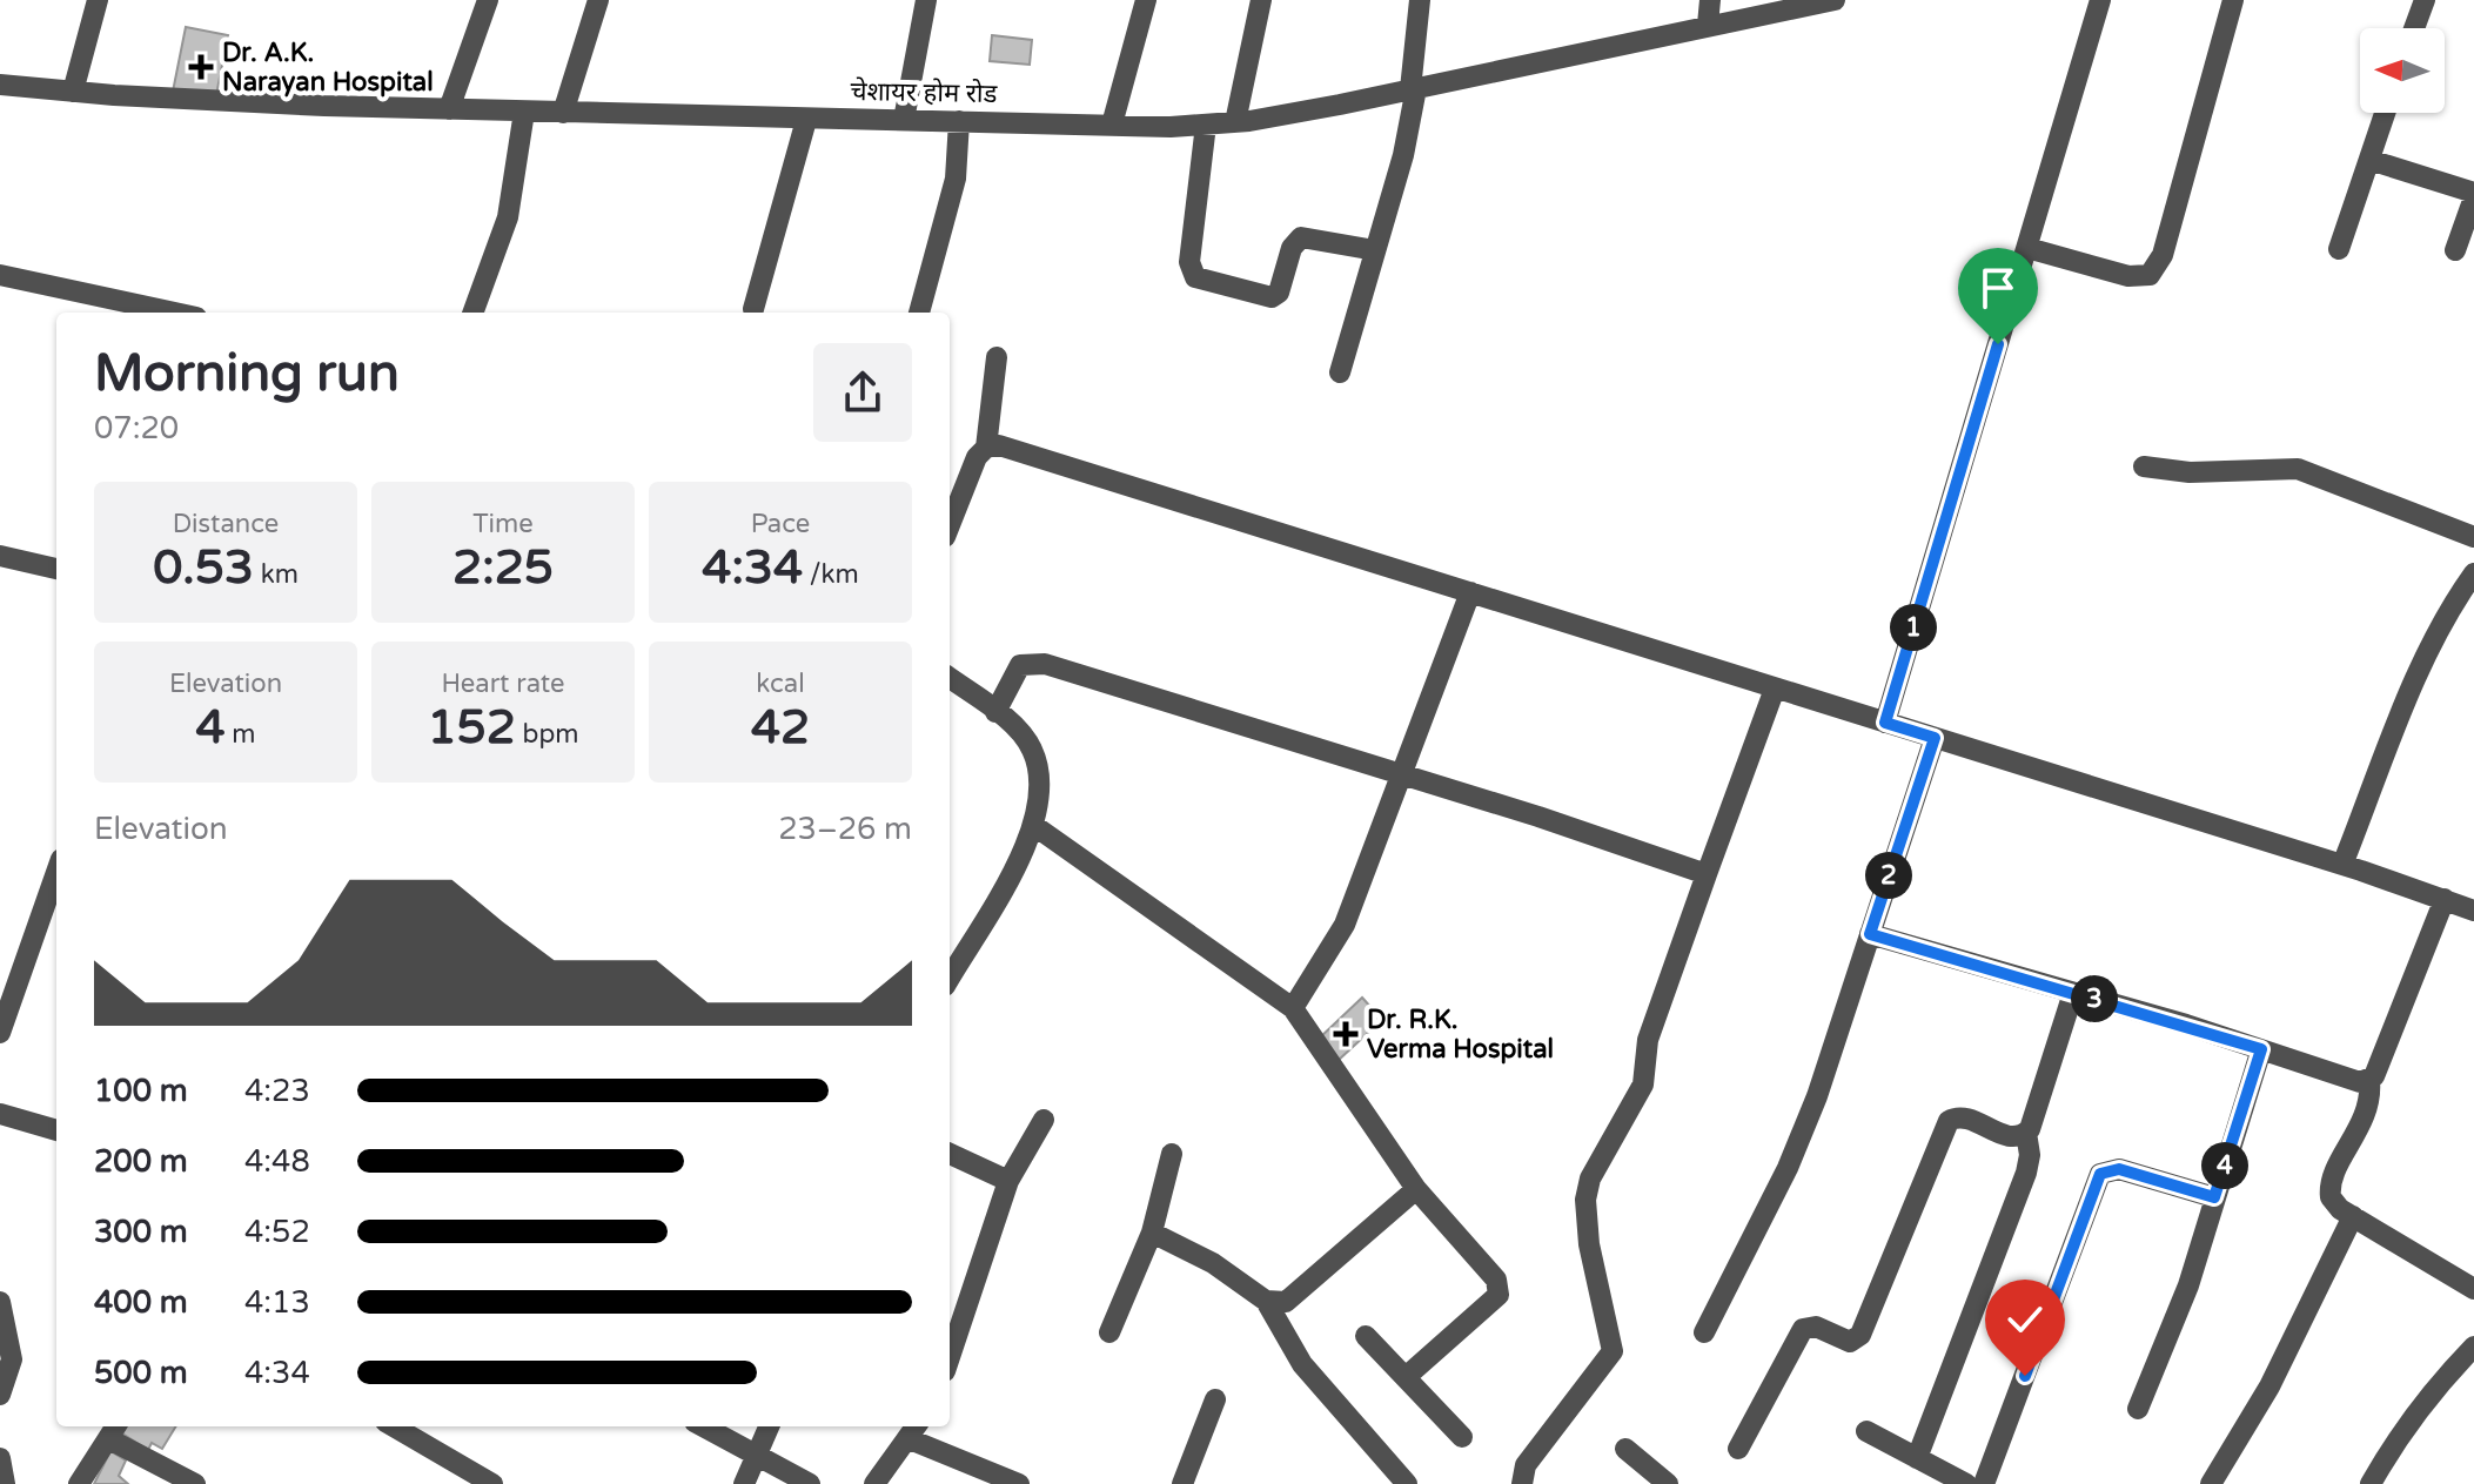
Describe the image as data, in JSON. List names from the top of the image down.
{
  "streets": {
    "street": ["चेशायर होम रोड"]
  },
  "places": {
    "health": ["Dr. A.K. Narayan Hospital", "Dr. R.K. Verma Hospital"]
  },
  "north": "left",
  "page": {
    "heading": ["Morning run", "07:20"],
    "stats": [
      ["Distance", "0.53 km"],
      ["Time", "2:25"],
      ["Pace", "4:34 /km"],
      ["Elevation", "4 m"],
      ["Heart rate", "152 bpm"],
      ["kcal", "42"]
    ],
    "pins": [
      "1",
      "2",
      "3",
      "4"
    ],
    "chart": ["Elevation", "23–26 m"],
    "list": [
      {
        "name": "100 m",
        "note": "4:23"
      },
      {
        "name": "200 m",
        "note": "4:48"
      },
      {
        "name": "300 m",
        "note": "4:52"
      },
      {
        "name": "400 m",
        "note": "4:13"
      },
      {
        "name": "500 m",
        "note": "4:34"
      }
    ]
  }
}
